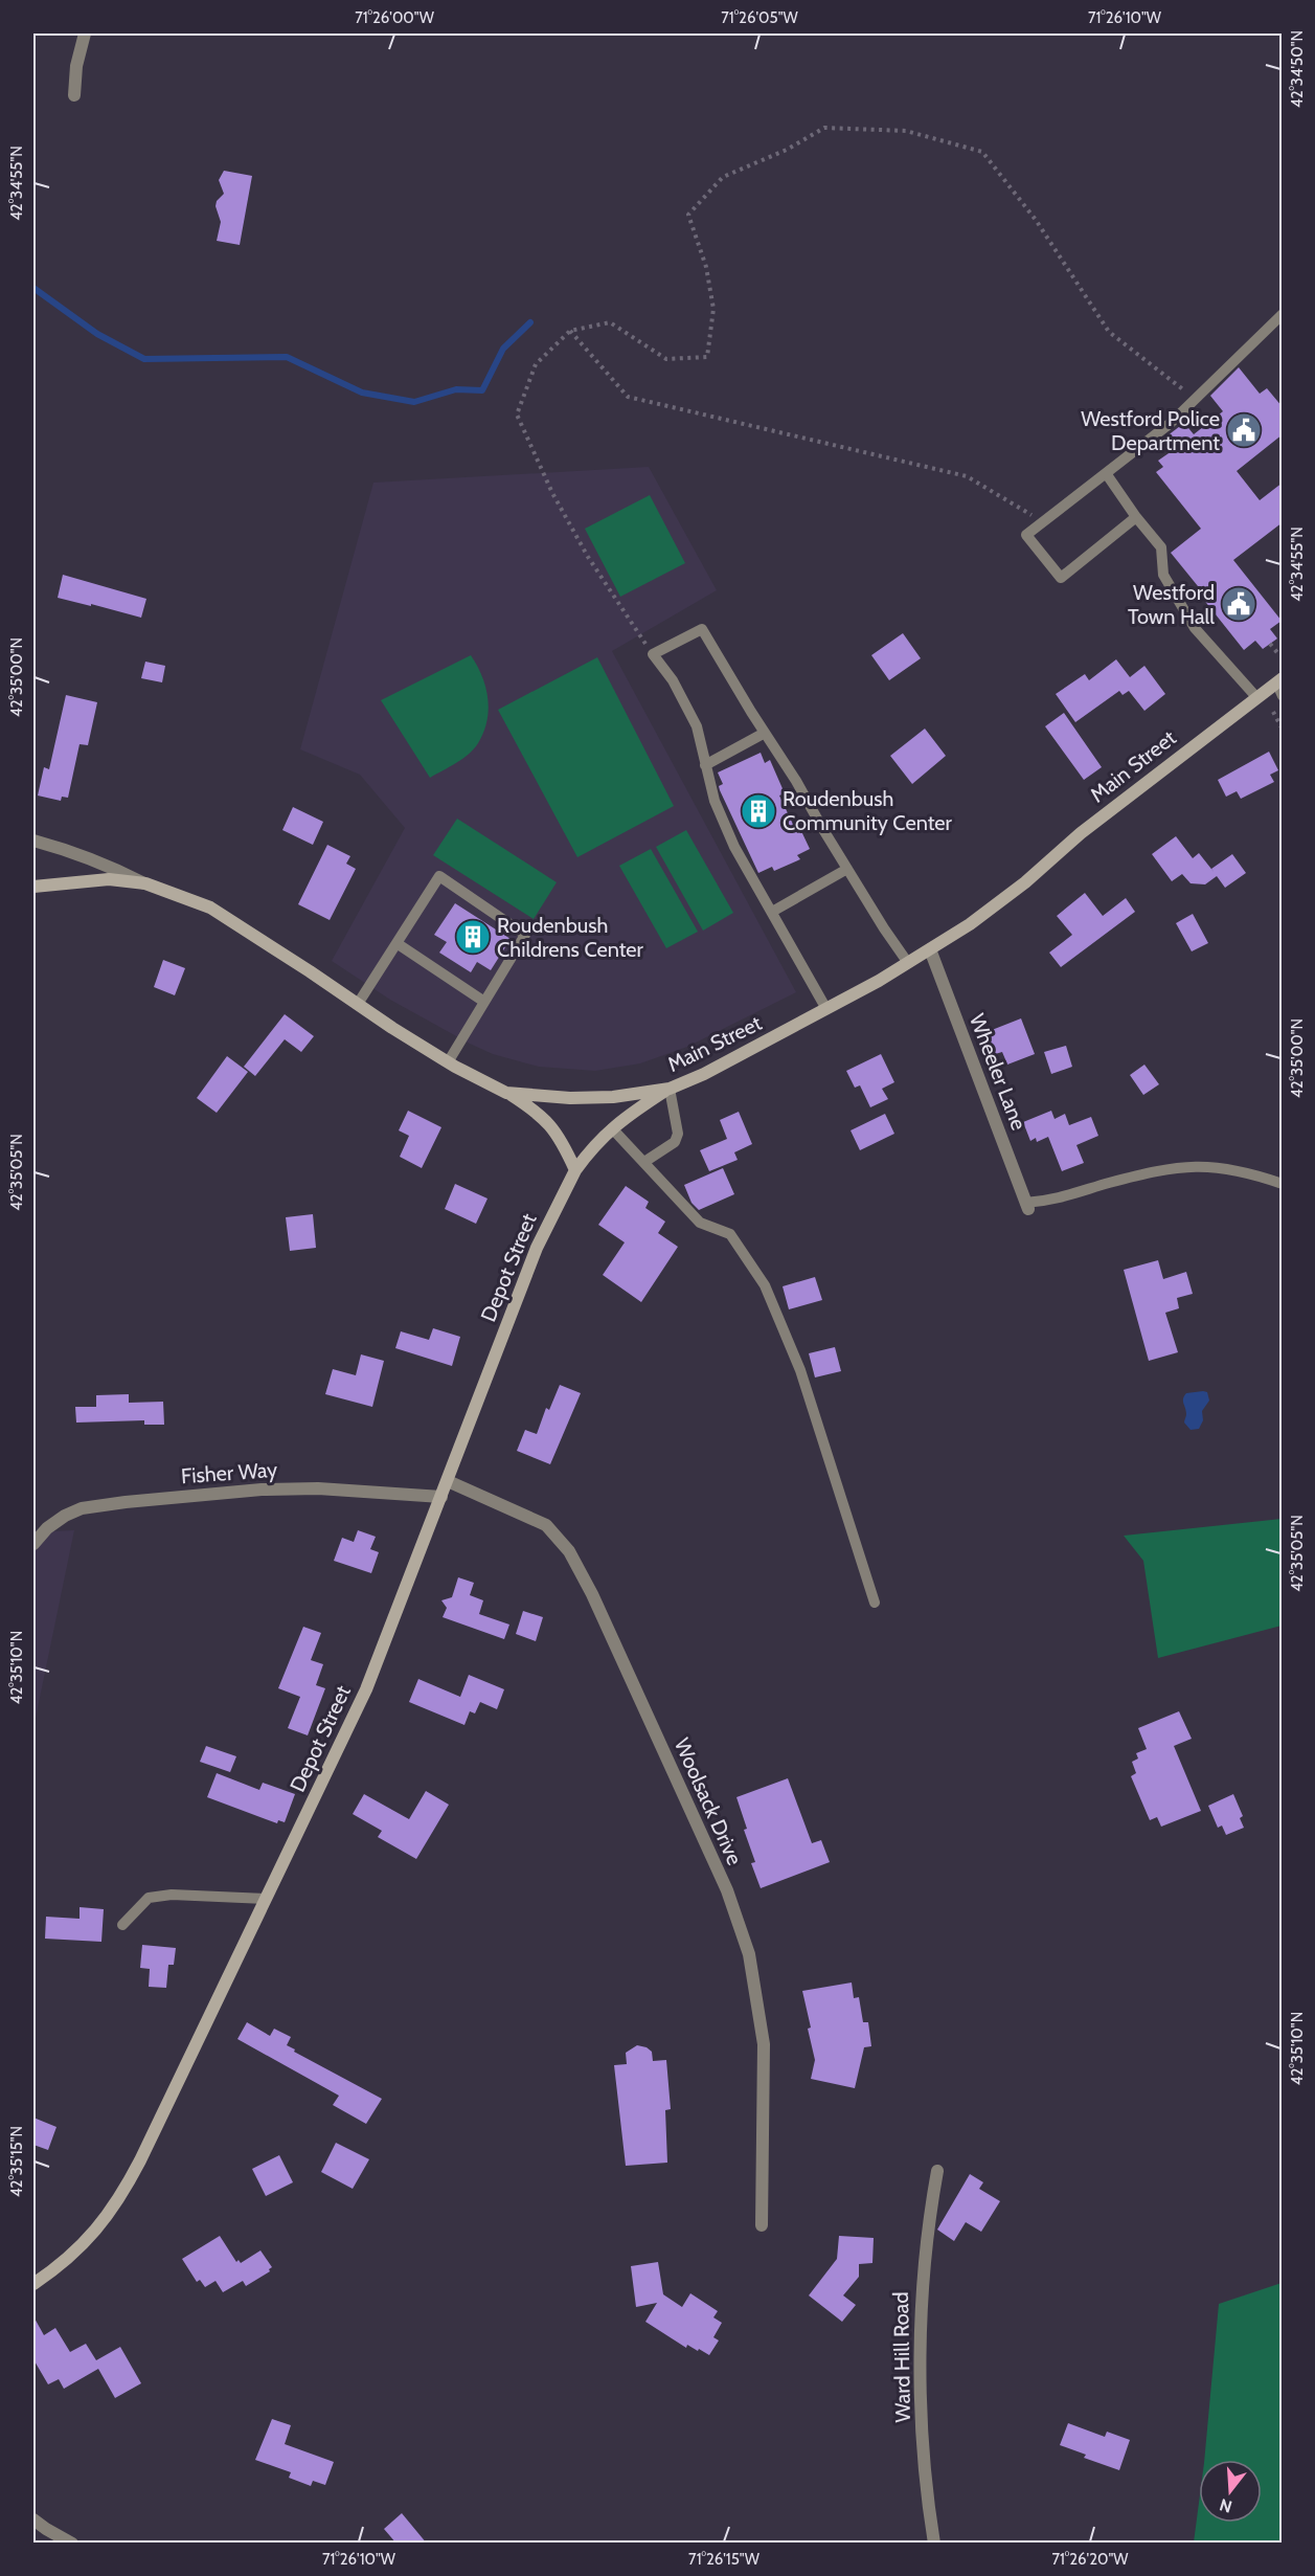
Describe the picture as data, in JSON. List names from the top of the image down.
{
  "streets": {
    "main road": ["Main Street", "Depot Street"],
    "street": [
      "Wheeler Lane",
      "Fisher Way",
      "Woolsack Drive",
      "Ward Hill Road"
    ]
  },
  "crossings": [
    ["Main Street", "Wheeler Lane"],
    ["Main Street", "Depot Street"],
    ["Depot Street", "Fisher Way"],
    ["Depot Street", "Woolsack Drive"]
  ],
  "places": {
    "public building": ["Westford Police Department", "Westford Town Hall"],
    "building": ["Roudenbush Community Center", "Roudenbush Childrens Center"]
  },
  "north": "bottom",
  "coordinates": [
    "71°26'00\"W",
    "71°26'05\"W",
    "71°26'10\"W",
    "42°34'50\"N",
    "42°34'55\"N",
    "42°35'00\"N",
    "42°35'05\"N",
    "42°35'10\"N",
    "42°35'15\"N",
    "71°26'15\"W",
    "71°26'20\"W"
  ]
}
